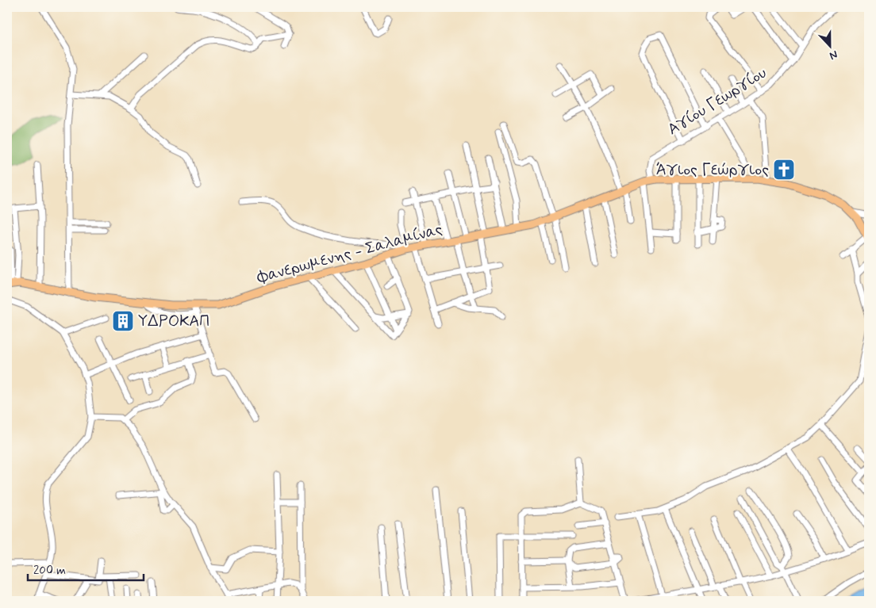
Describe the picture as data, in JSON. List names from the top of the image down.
{
  "streets": {
    "main road": ["Φανερωμενης - Σαλαμίνας"],
    "street": ["Αγίου Γεωργίου"]
  },
  "crossings": [
    ["Αγίου Γεωργίου", "Φανερωμενης - Σαλαμίνας"]
  ],
  "places": {
    "church": ["Άγιος Γεώργιος"],
    "building": ["ΥΔΡΟΚΑΠ"]
  },
  "scale_bar": "200 m",
  "north": "bottom"
}
